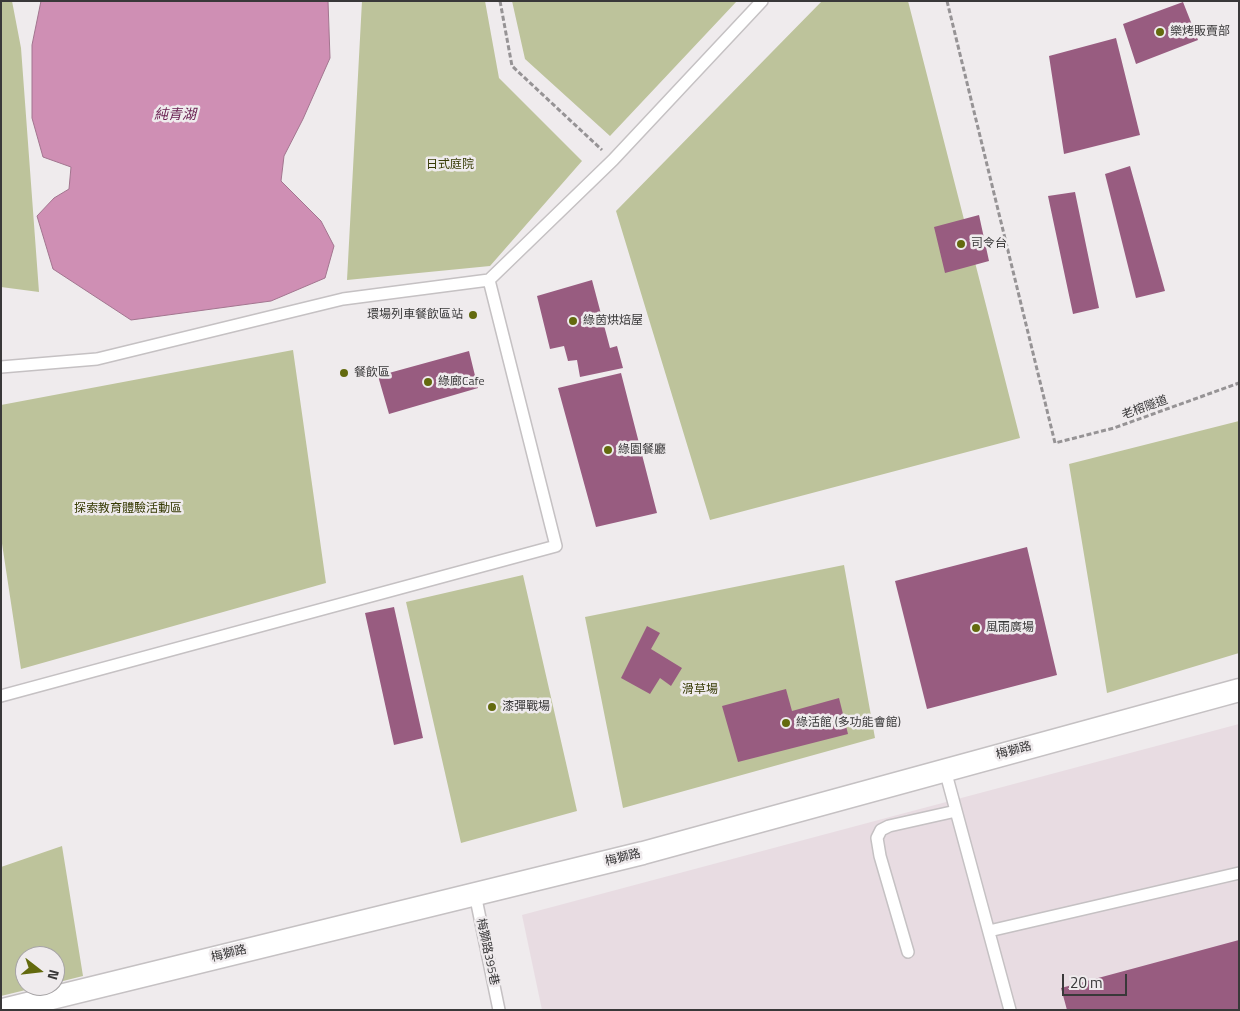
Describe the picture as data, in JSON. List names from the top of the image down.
{
  "streets": {
    "street": ["梅獅路"],
    "lane": ["梅獅路395巷"],
    "path": ["老榕隧道"]
  },
  "crossings": [
    ["梅獅路", "梅獅路395巷"]
  ],
  "water": ["純青湖"],
  "parks": ["日式庭院", "探索教育體驗活動區", "滑草場"],
  "places": [
    "樂烤販賣部",
    "司令台",
    "環場列車餐飲區站",
    "綠茵烘焙屋",
    "餐飲區",
    "綠廊Cafe",
    "綠園餐廳",
    "風雨廣場",
    "漆彈戰場",
    "綠活館 (多功能會館)"
  ],
  "scale_bar": "20 m",
  "north": "right"
}
